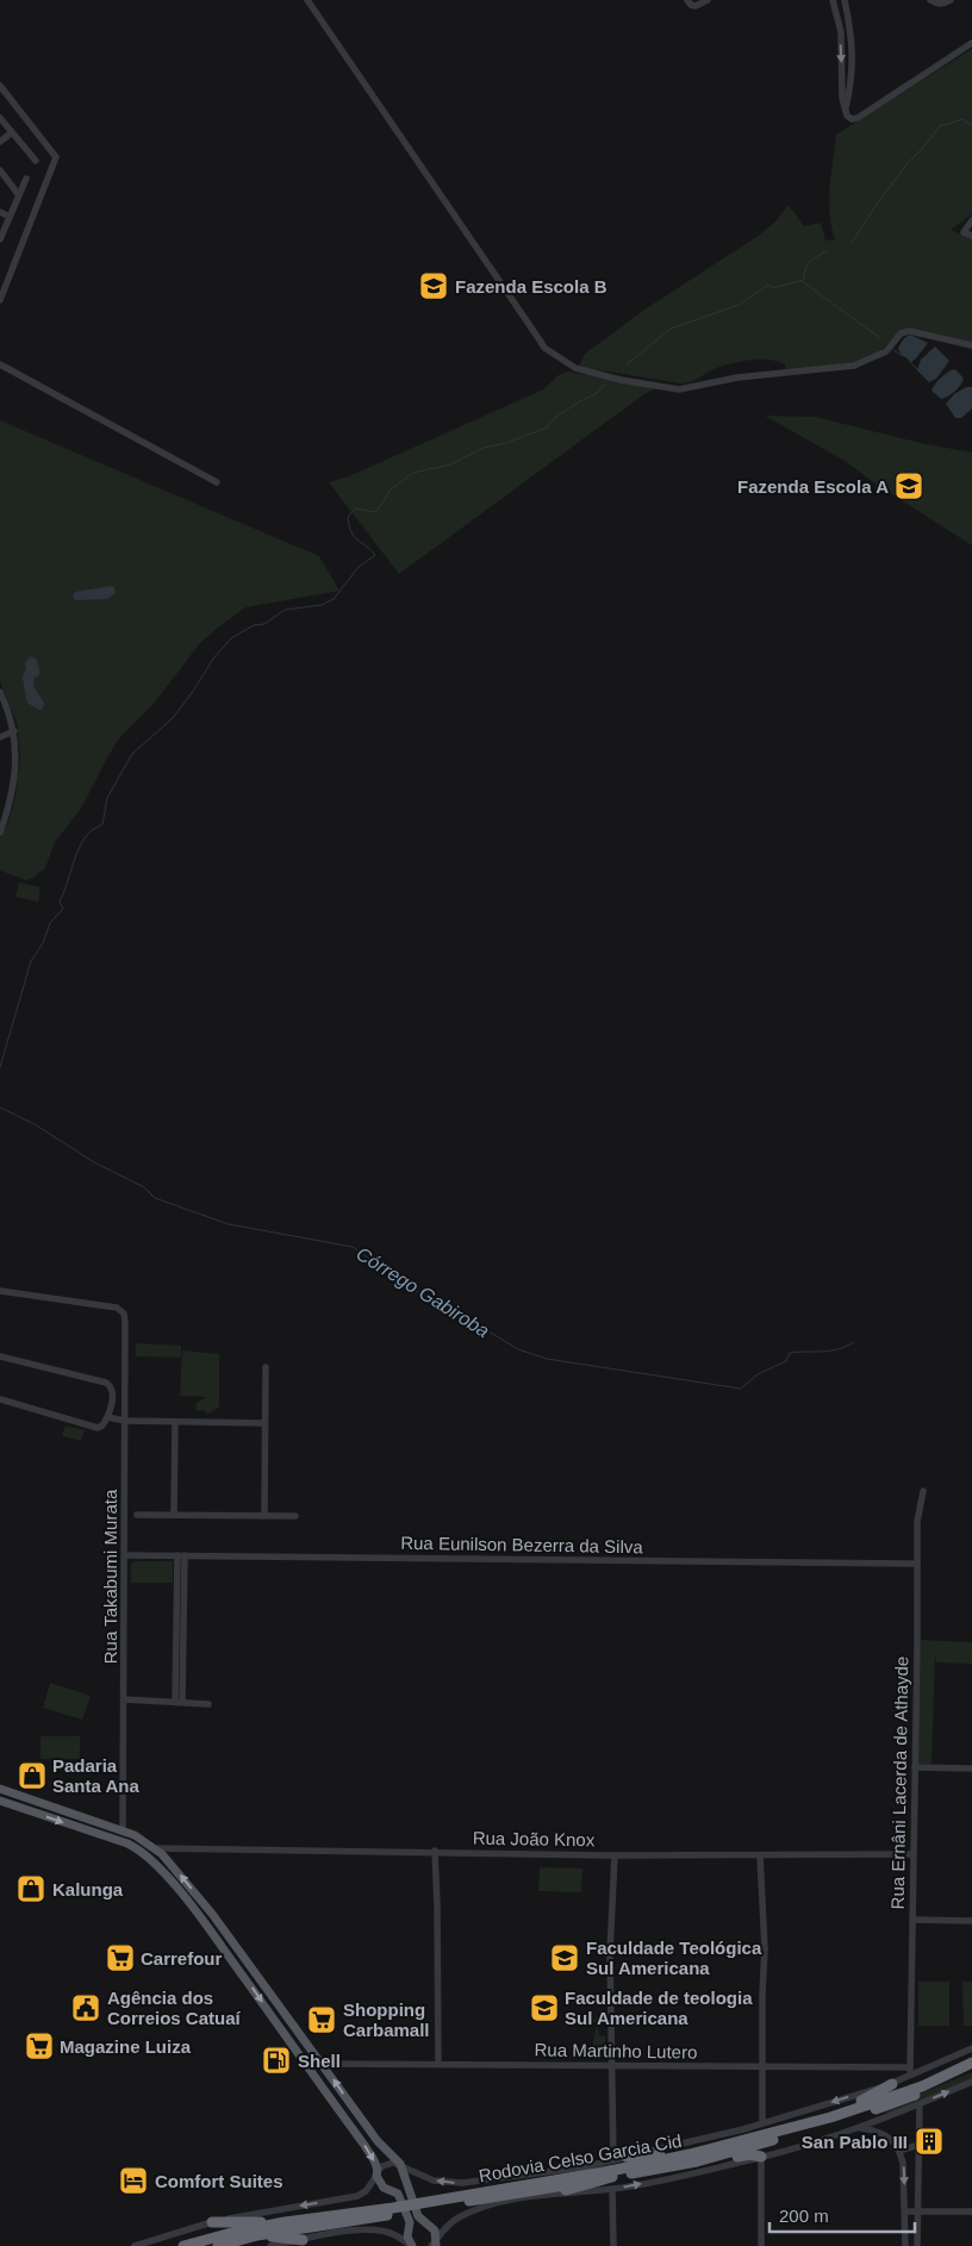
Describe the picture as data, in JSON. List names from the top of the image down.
{
  "streets": {
    "highway": ["Rodovia Celso Garcia Cid"],
    "street": [
      "Rua Eunilson Bezerra da Silva",
      "Rua Takabumi Murata",
      "Rua Ernâni Lacerda de Athayde",
      "Rua João Knox",
      "Rua Martinho Lutero"
    ]
  },
  "crossings": [
    ["Rua Eunilson Bezerra da Silva", "Rua Takabumi Murata"],
    ["Rua Eunilson Bezerra da Silva", "Rua Ernâni Lacerda de Athayde"],
    ["Rua Ernâni Lacerda de Athayde", "Rua João Knox"],
    ["Rua Ernâni Lacerda de Athayde", "Rua Martinho Lutero"],
    ["Rua Ernâni Lacerda de Athayde", "Rodovia Celso Garcia Cid"],
    ["Rua Martinho Lutero", "Rodovia Celso Garcia Cid"]
  ],
  "water": ["Córrego Gabiroba"],
  "places": {
    "school or university": [
      "Fazenda Escola B",
      "Fazenda Escola A",
      "Faculdade Teológica Sul Americana",
      "Faculdade de teologia Sul Americana"
    ],
    "shop": ["Padaria Santa Ana", "Kalunga"],
    "supermarket": ["Carrefour", "Shopping Carbamall", "Magazine Luiza"],
    "public building": ["Agência dos Correios Catuaí"],
    "fuel station": ["Shell"],
    "building": ["San Pablo III"],
    "hotel": ["Comfort Suites"]
  },
  "scale_bar": "200 m"
}
